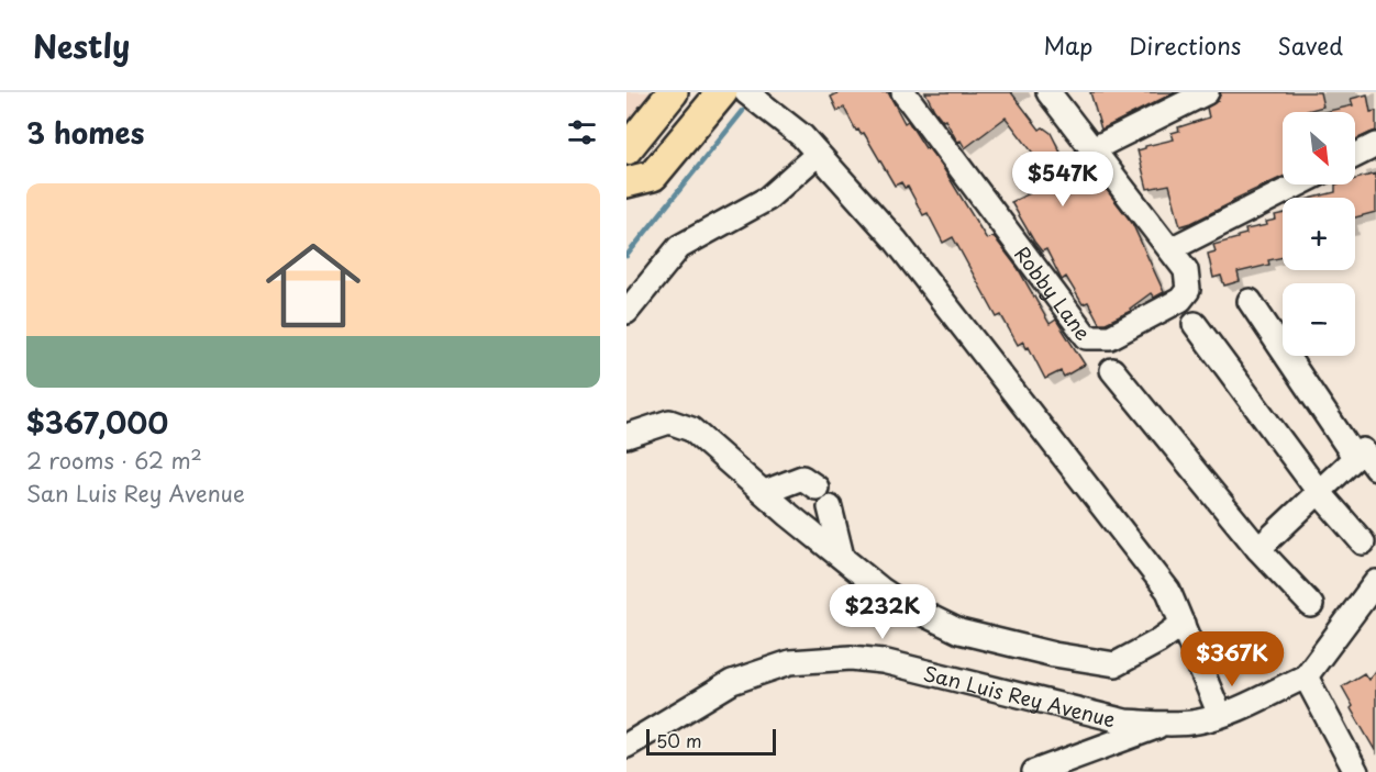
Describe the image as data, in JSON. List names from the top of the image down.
{
  "streets": {
    "street": ["Robby Lane", "San Luis Rey Avenue"]
  },
  "scale_bar": "50 m",
  "north": "bottom right",
  "page": {
    "header": "Nestly",
    "nav": ["Map", "Directions", "Saved"],
    "heading": "3 homes",
    "map_buttons": ["+", "−"],
    "price": ["$547K", "$232K", "$367K"],
    "list": [
      {
        "name": "$367,000",
        "note": "2 rooms · 62 m² · San Luis Rey Avenue"
      }
    ],
    "scale": "50 m"
  }
}
